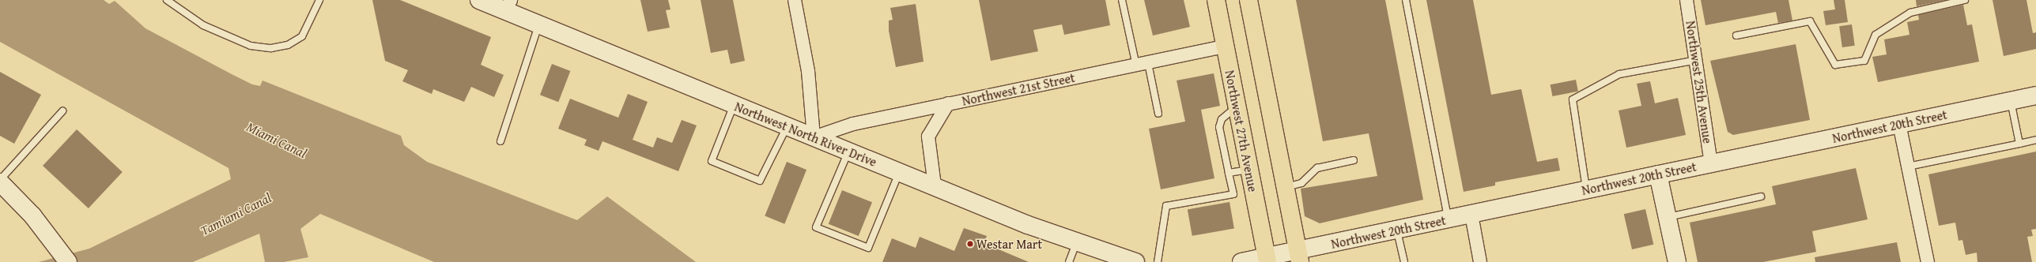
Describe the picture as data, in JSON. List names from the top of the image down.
{
  "streets": {
    "highway": ["Northwest 27th Avenue"],
    "main road": ["Northwest 20th Street", "Northwest North River Drive"],
    "street": ["Northwest 25th Avenue", "Northwest 21st Street"]
  },
  "crossings": [
    ["Northwest 25th Avenue", "Northwest 20th Street"],
    ["Northwest 21st Street", "Northwest 27th Avenue"],
    ["Northwest 21st Street", "Northwest North River Drive"],
    ["Northwest 20th Street", "Northwest 27th Avenue"]
  ],
  "water": ["Miami Canal", "Tamiami Canal"],
  "places": ["Westar Mart"]
}
